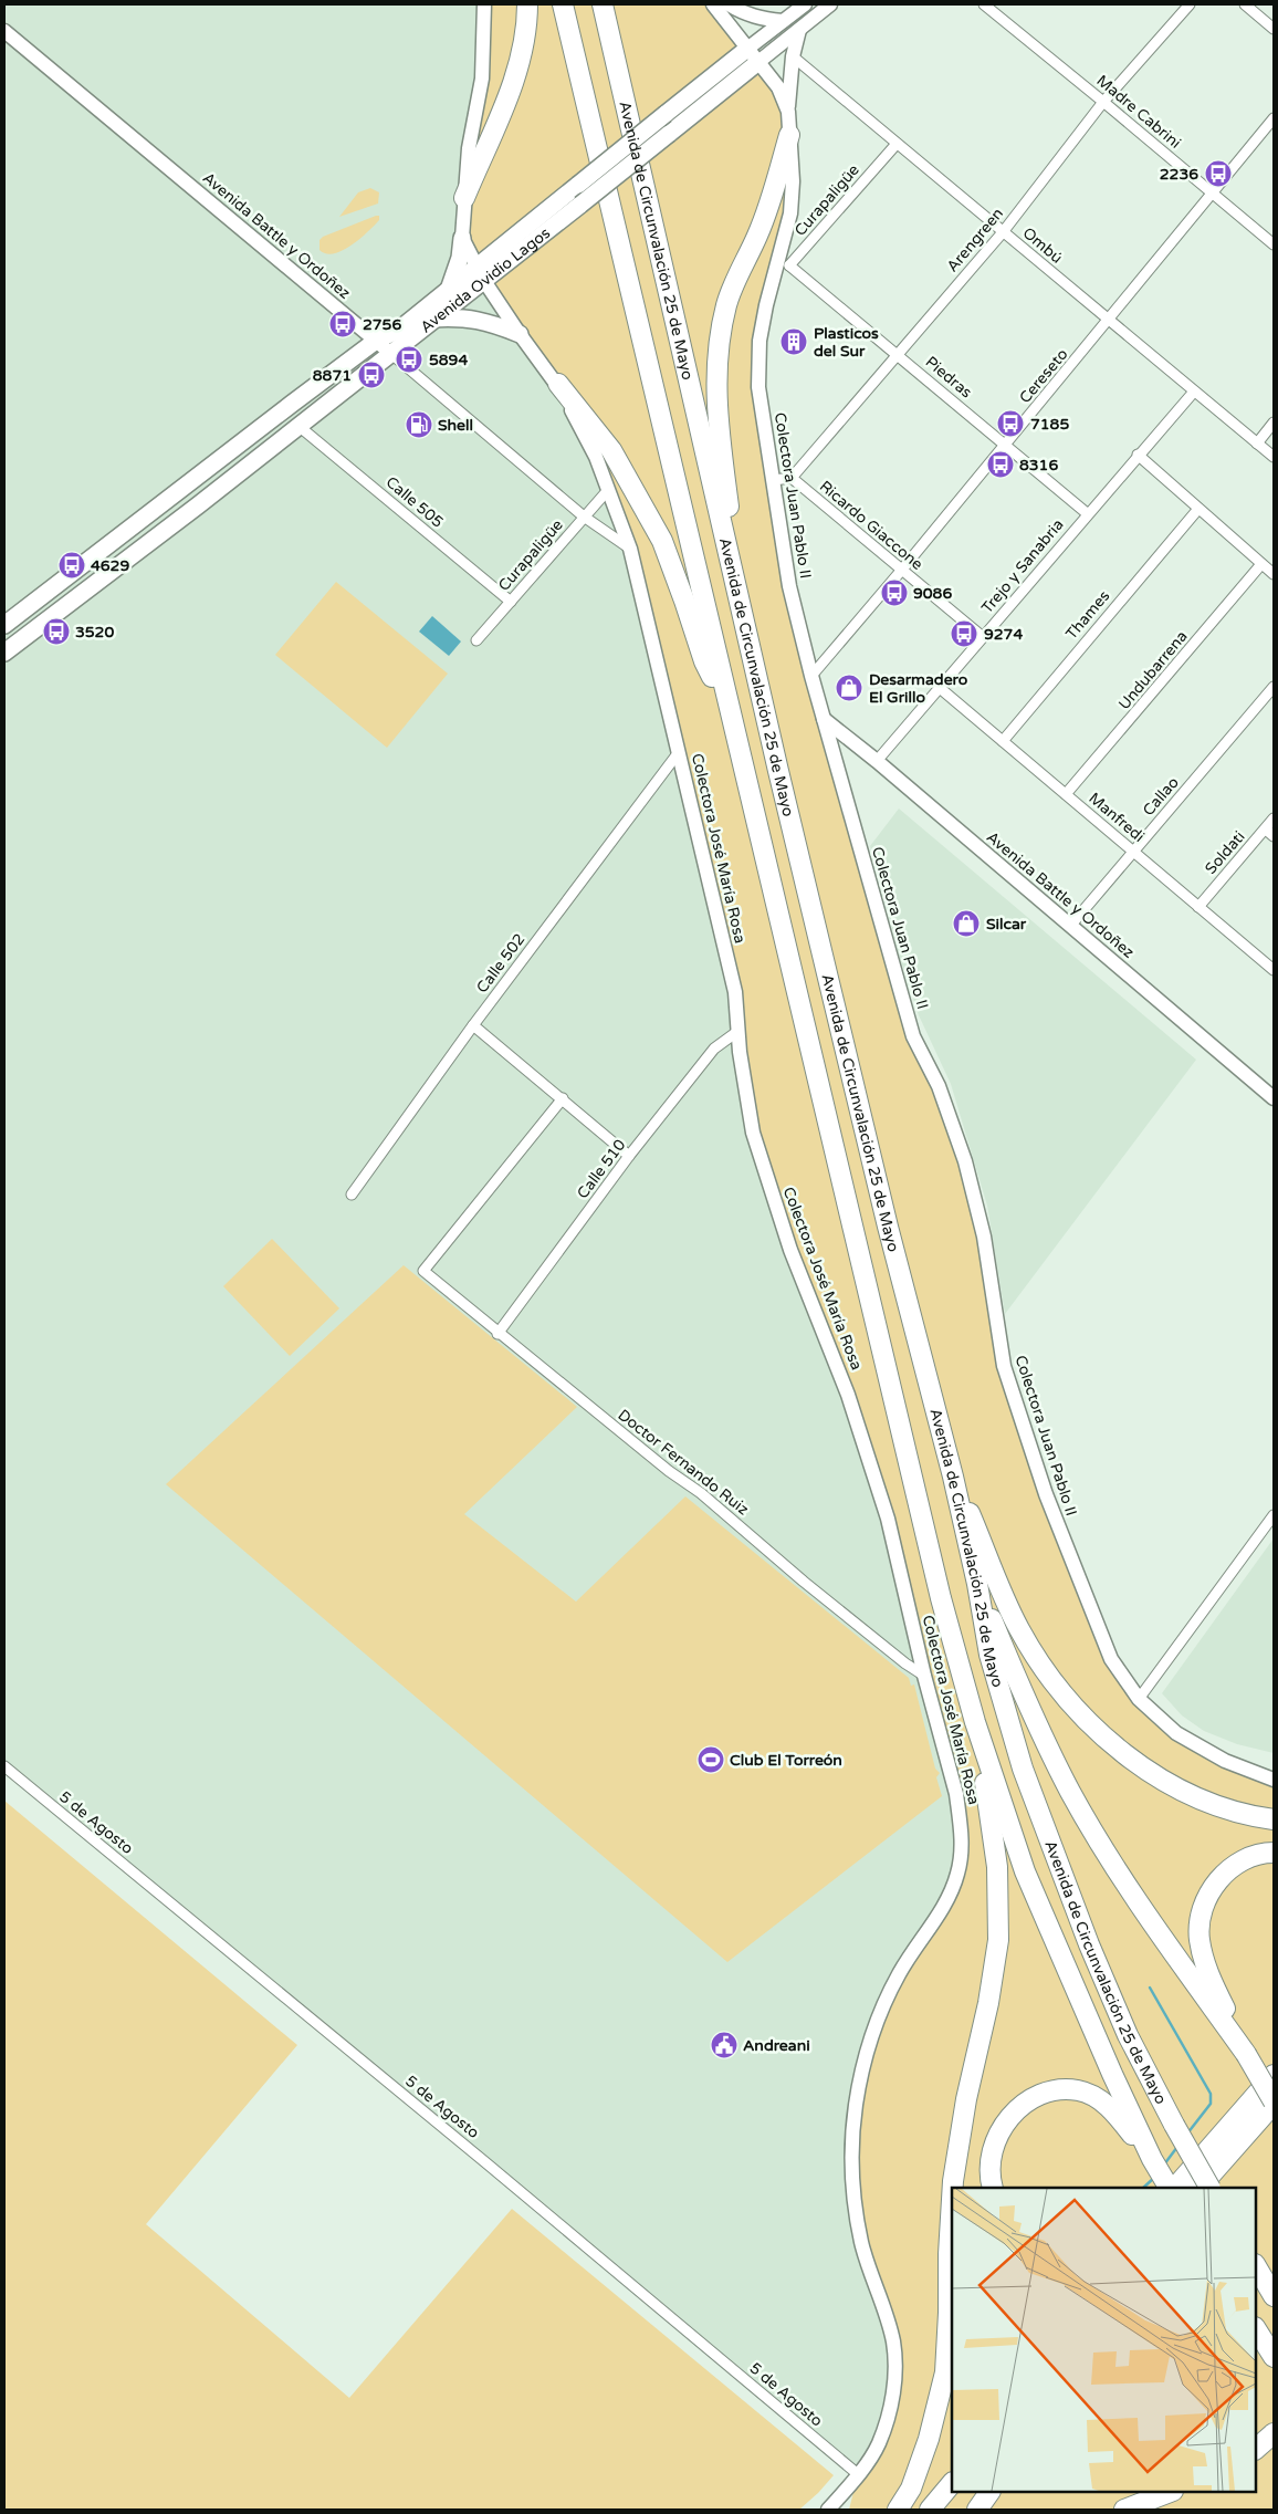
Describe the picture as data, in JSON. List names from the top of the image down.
{
  "streets": {
    "highway": ["Avenida de Circunvalación 25 de Mayo"],
    "main road": [
      "Avenida Battle y Ordoñez",
      "Avenida Ovidio Lagos",
      "Colectora Juan Pablo II",
      "Colectora José María Rosa"
    ],
    "street": [
      "Madre Cabrini",
      "Curapaligüe",
      "Arengreen",
      "Ombú",
      "Cereseto",
      "Piedras",
      "Calle 505",
      "Ricardo Giaccone",
      "Trejo y Sanabria",
      "Thames",
      "Undubarrena",
      "Callao",
      "Manfredi",
      "Soldati",
      "Calle 502",
      "Calle 510",
      "Doctor Fernando Ruiz",
      "5 de Agosto"
    ]
  },
  "crossings": [
    ["Madre Cabrini", "Arengreen"],
    ["Madre Cabrini", "Cereseto"],
    ["Curapaligüe", "Avenida Battle y Ordoñez"],
    ["Curapaligüe", "Ombú"],
    ["Curapaligüe", "Piedras"],
    ["Curapaligüe", "Colectora Juan Pablo II"],
    ["Curapaligüe", "Calle 505"],
    ["Curapaligüe", "Colectora José María Rosa"],
    ["Avenida Battle y Ordoñez", "Avenida Ovidio Lagos"],
    ["Avenida Battle y Ordoñez", "Colectora Juan Pablo II"],
    ["Avenida Battle y Ordoñez", "Trejo y Sanabria"],
    ["Avenida Battle y Ordoñez", "Callao"],
    ["Avenida Battle y Ordoñez", "Colectora José María Rosa"],
    ["Arengreen", "Ombú"],
    ["Arengreen", "Piedras"],
    ["Arengreen", "Ricardo Giaccone"],
    ["Ombú", "Cereseto"],
    ["Ombú", "Trejo y Sanabria"],
    ["Avenida Ovidio Lagos", "Colectora Juan Pablo II"],
    ["Avenida Ovidio Lagos", "Calle 505"],
    ["Avenida Ovidio Lagos", "Colectora José María Rosa"],
    ["Cereseto", "Piedras"],
    ["Cereseto", "Colectora Juan Pablo II"],
    ["Cereseto", "Ricardo Giaccone"],
    ["Piedras", "Colectora Juan Pablo II"],
    ["Piedras", "Trejo y Sanabria"],
    ["Ricardo Giaccone", "Trejo y Sanabria"],
    ["Trejo y Sanabria", "Manfredi"],
    ["Thames", "Manfredi"],
    ["Undubarrena", "Manfredi"],
    ["Callao", "Manfredi"],
    ["Manfredi", "Soldati"],
    ["Colectora José María Rosa", "Calle 502"],
    ["Colectora José María Rosa", "Calle 510"],
    ["Colectora José María Rosa", "Doctor Fernando Ruiz"],
    ["Colectora José María Rosa", "5 de Agosto"],
    ["Calle 510", "Doctor Fernando Ruiz"]
  ],
  "places": {
    "bus stop": [
      "2236",
      "2756",
      "5894",
      "8871",
      "7185",
      "8316",
      "4629",
      "9086",
      "3520",
      "9274"
    ],
    "building": ["Plasticos del Sur"],
    "fuel station": ["Shell"],
    "shop": ["Desarmadero El Grillo", "Silcar"],
    "sports": ["Club El Torreón"],
    "public building": ["Andreani"]
  }
}
